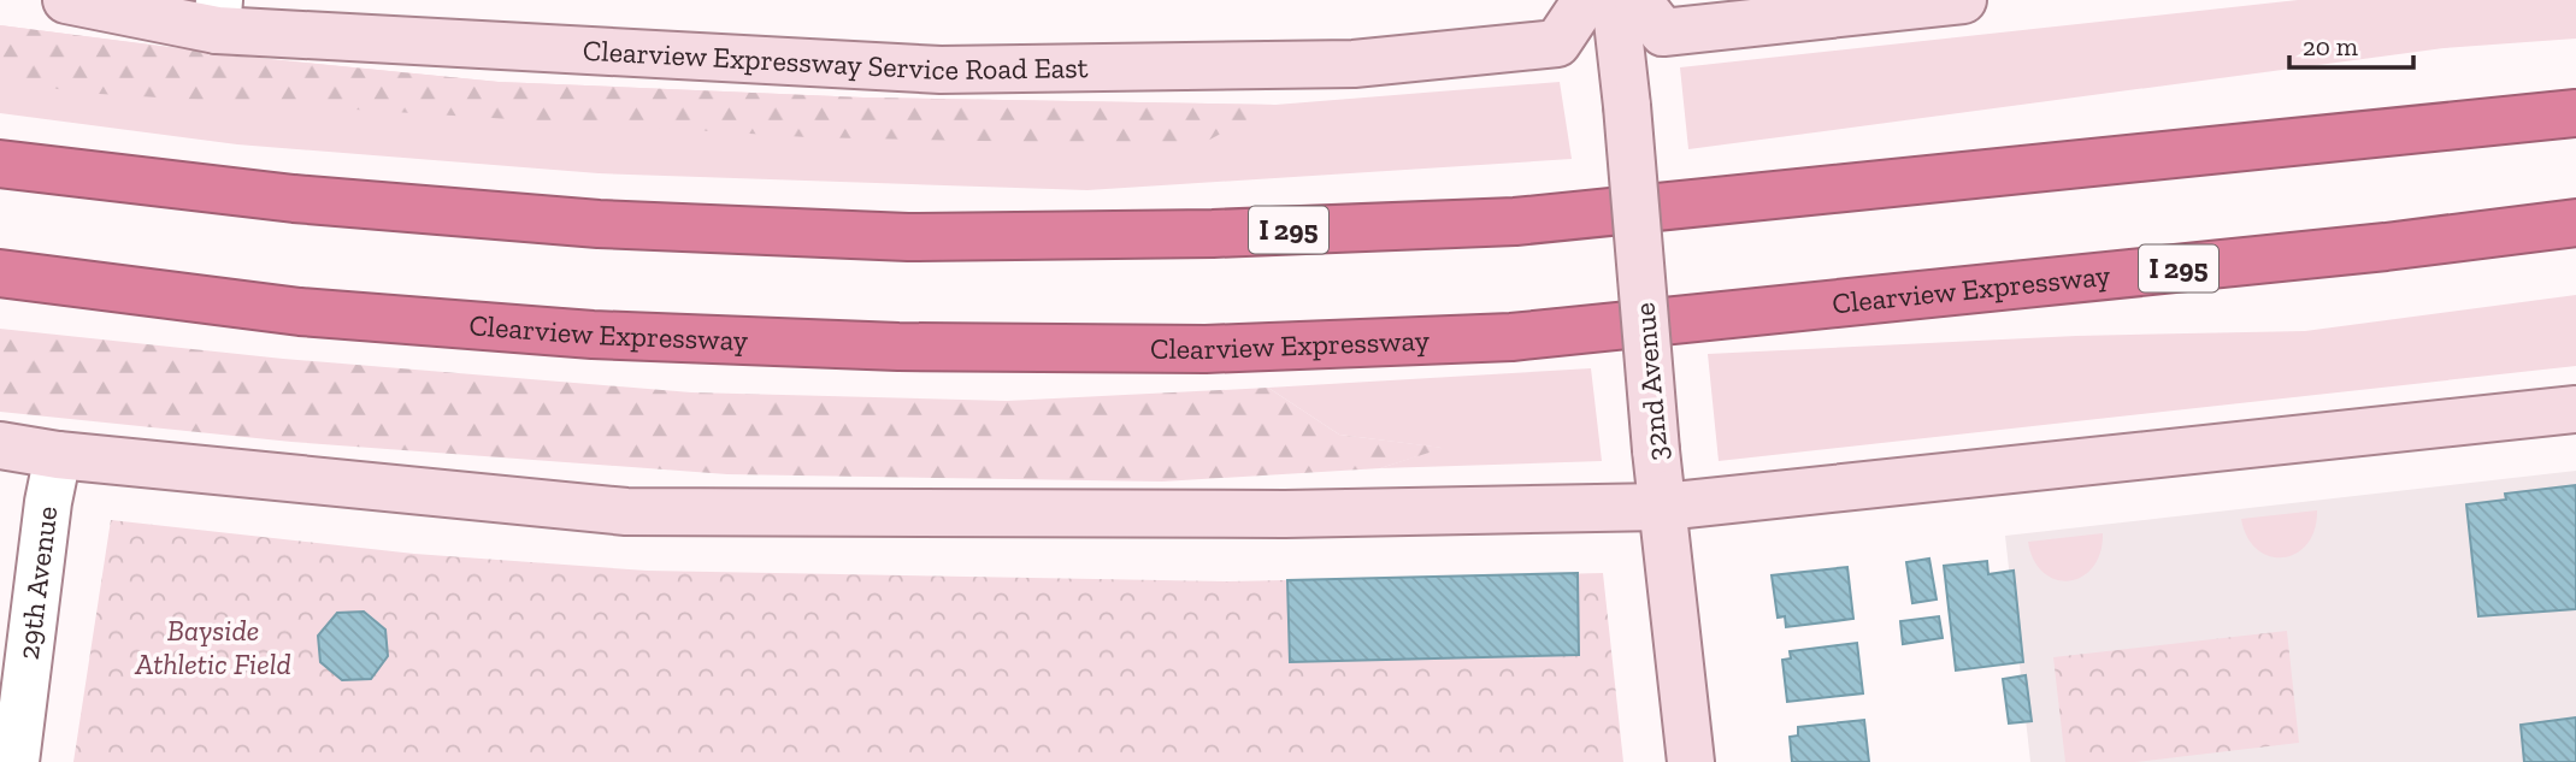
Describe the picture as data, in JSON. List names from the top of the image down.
{
  "streets": {
    "highway": ["I 295", "Clearview Expressway"],
    "street": ["Clearview Expressway Service Road East", "32nd Avenue", "29th Avenue"]
  },
  "parks": ["Bayside Athletic Field"],
  "scale_bar": "20 m"
}
